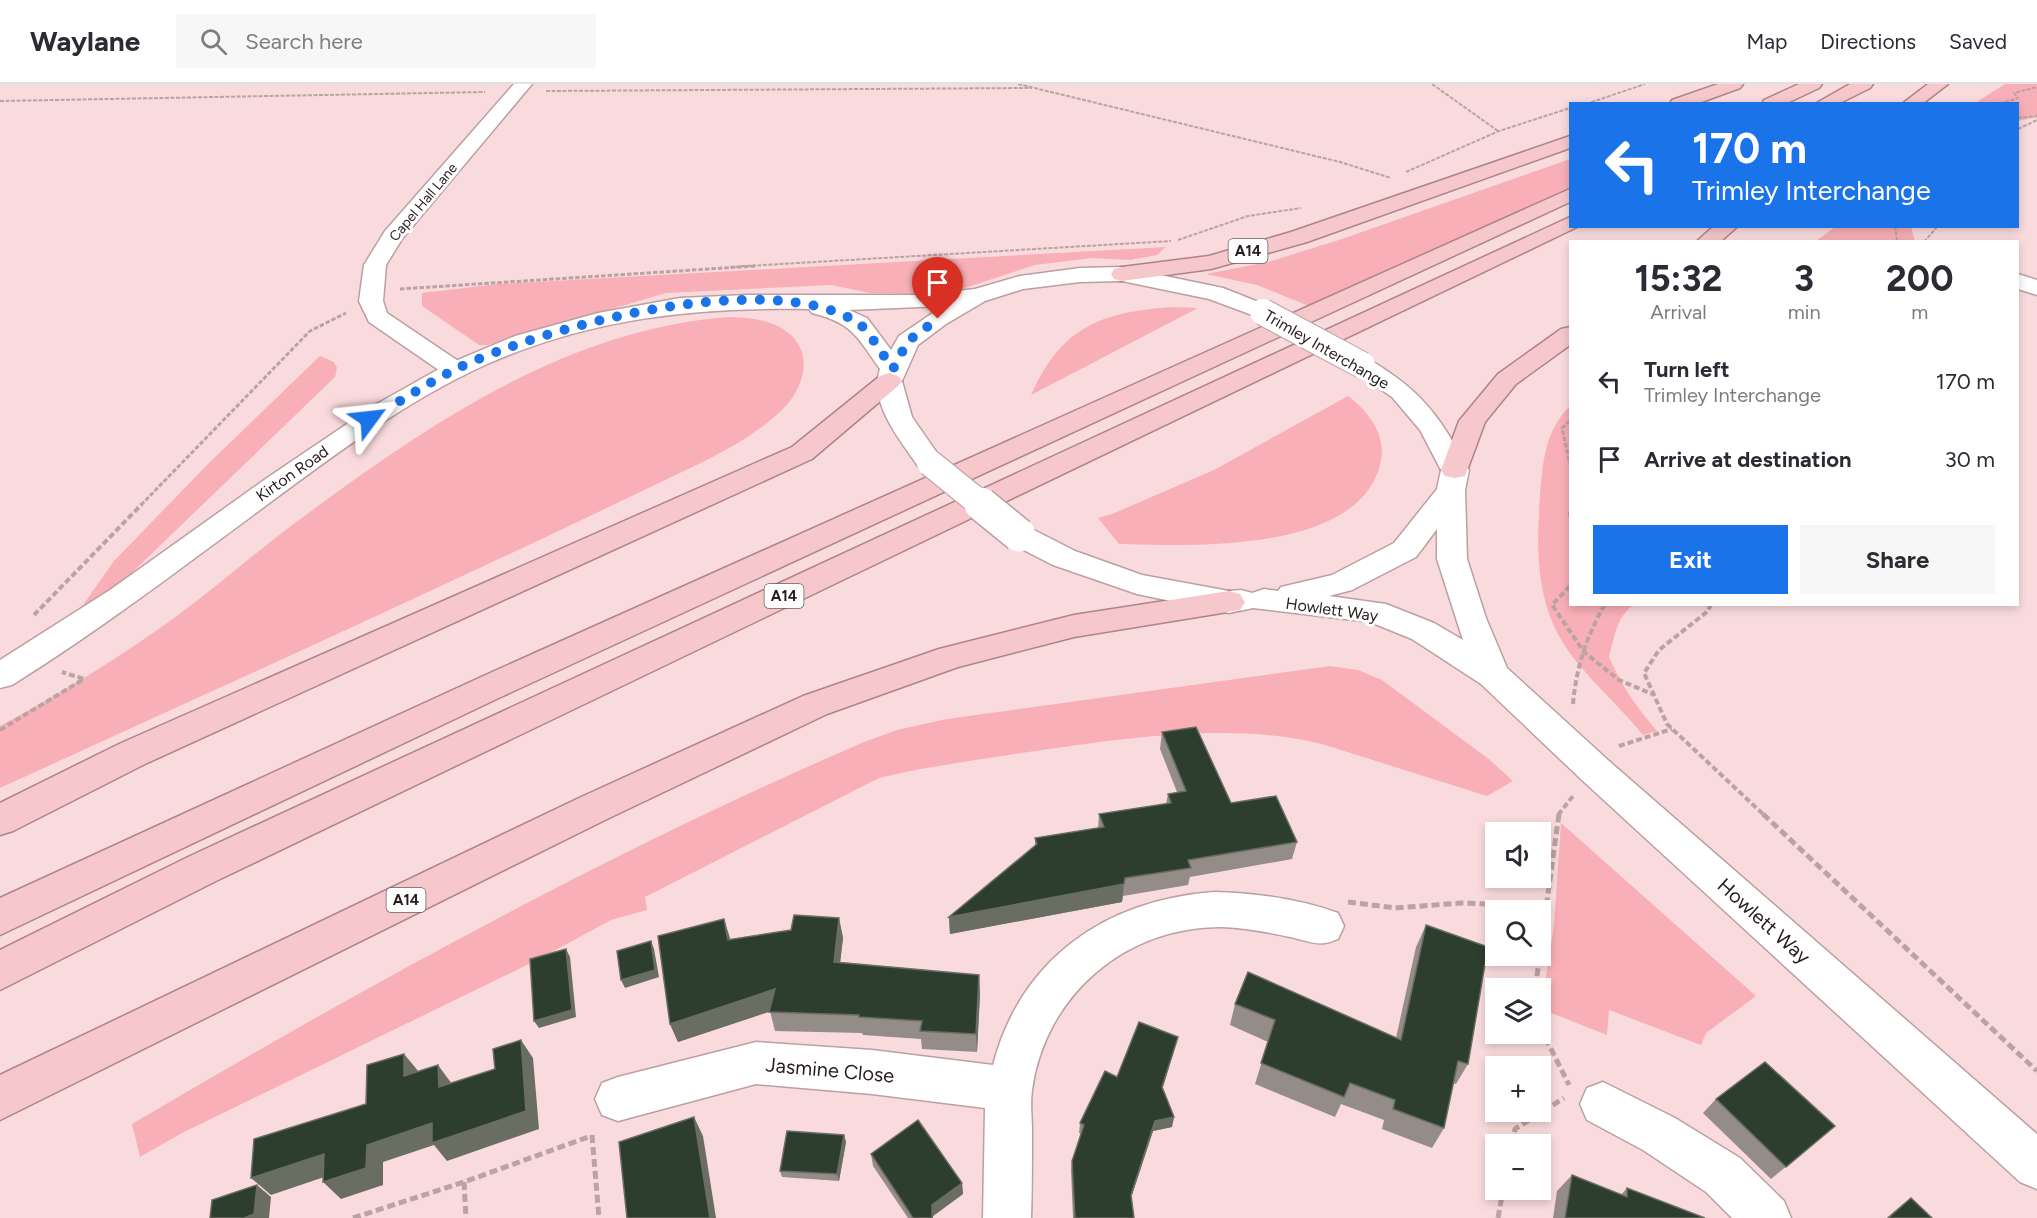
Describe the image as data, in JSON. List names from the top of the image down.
{
  "streets": {
    "highway": ["A14"],
    "street": [
      "Capel Hall Lane",
      "Trimley Interchange",
      "Kirton Road",
      "Howlett Way",
      "Jasmine Close"
    ]
  },
  "crossings": [
    ["A14", "Trimley Interchange"],
    ["Trimley Interchange", "Kirton Road"],
    ["Trimley Interchange", "Howlett Way"]
  ],
  "page": {
    "header": "Waylane",
    "search": "Search here",
    "nav": ["Map", "Directions", "Saved"],
    "turn": ["170 m", "Trimley Interchange"],
    "eta": [
      "15:32",
      "Arrival",
      "3",
      "min",
      "200",
      "m"
    ],
    "list": [
      {
        "name": "Turn left",
        "note": "Trimley Interchange",
        "value": "170 m"
      },
      {
        "name": "Arrive at destination",
        "value": "30 m"
      }
    ],
    "buttons": ["Exit", "Share"],
    "map_buttons": ["+", "−"]
  }
}
